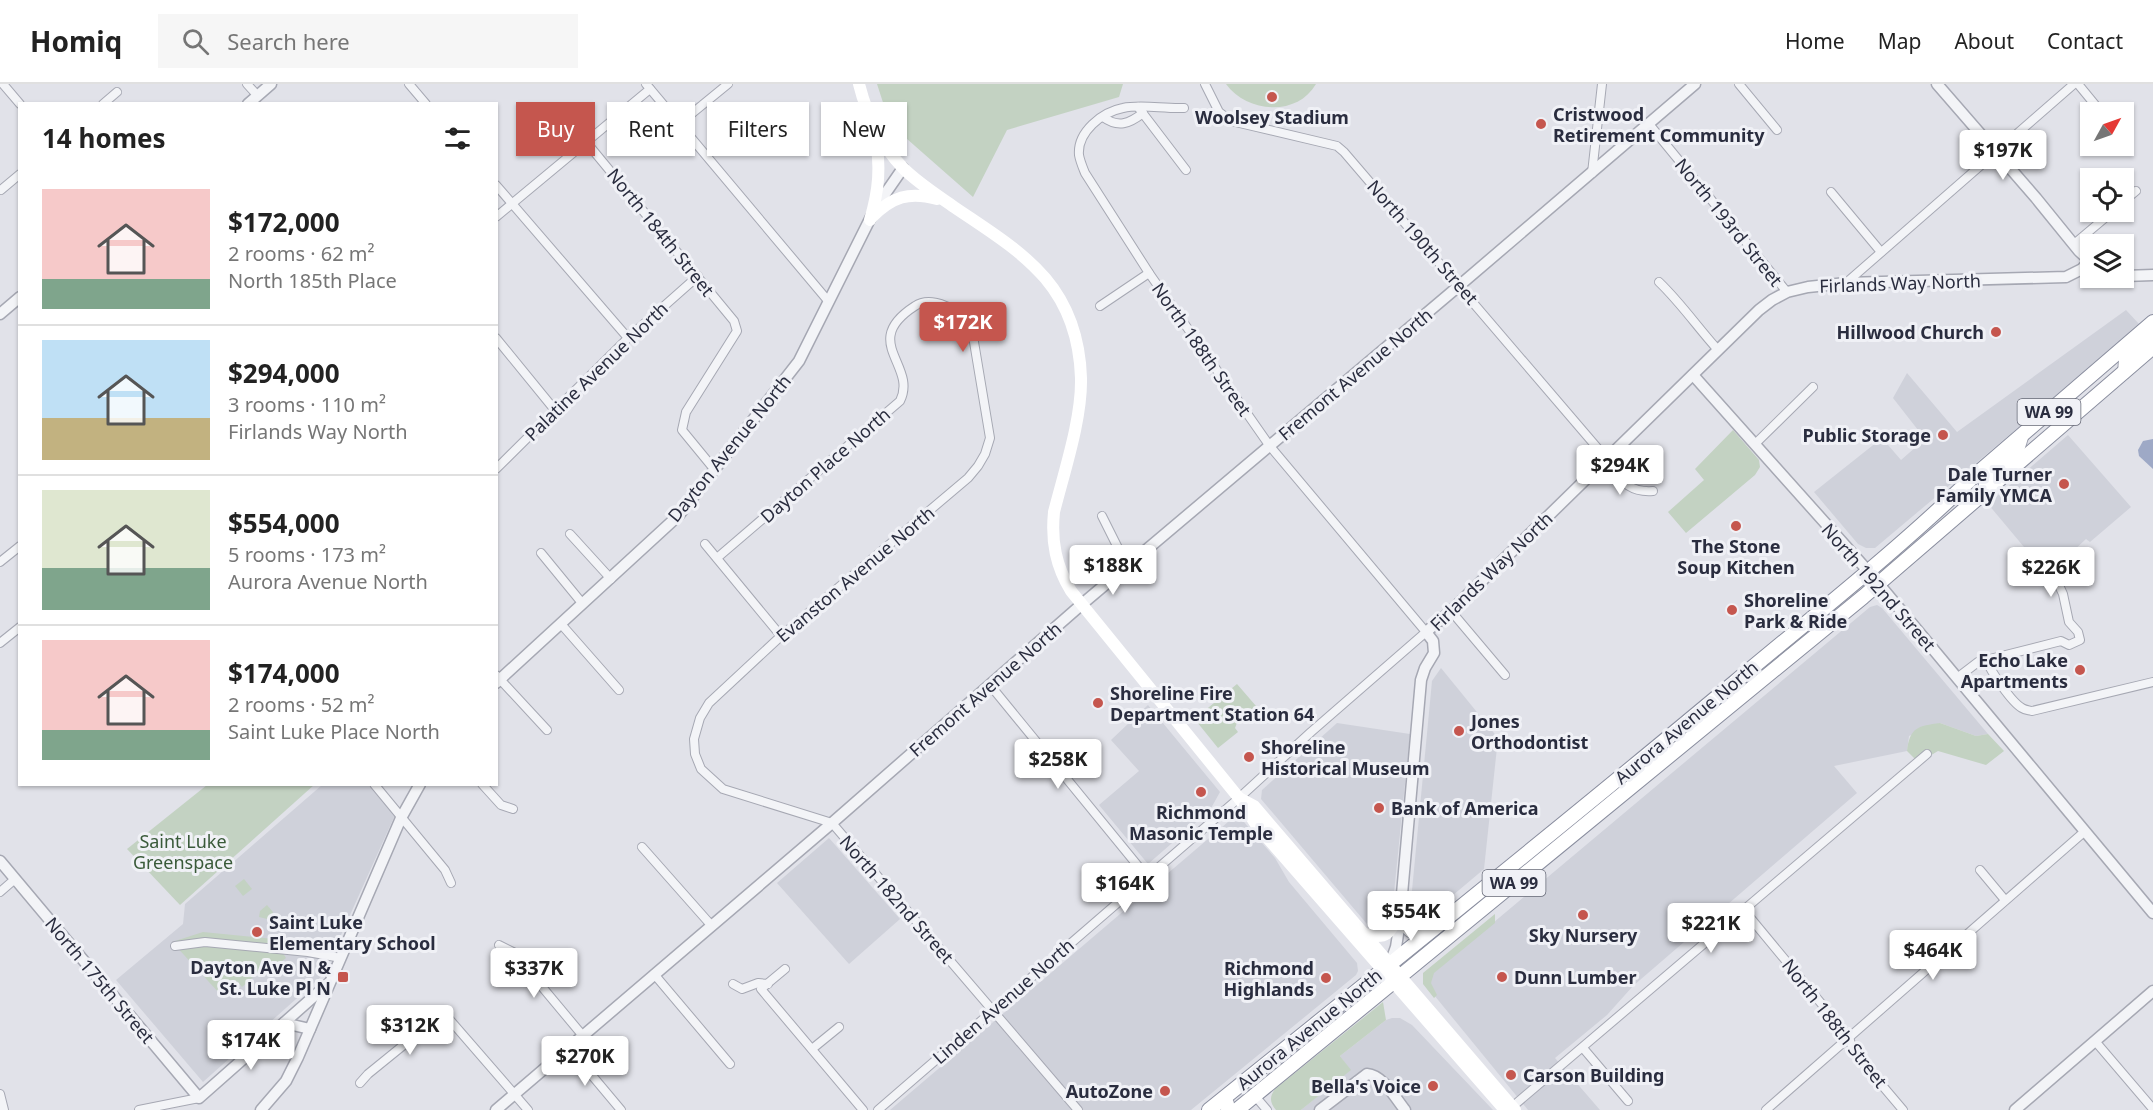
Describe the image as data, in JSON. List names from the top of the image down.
{
  "streets": {
    "highway": ["WA 99", "Aurora Avenue North"],
    "street": [
      "North 193rd Street",
      "North 184th Street",
      "North 190th Street",
      "Firlands Way North",
      "North 188th Street",
      "Palatine Avenue North",
      "Fremont Avenue North",
      "Dayton Avenue North",
      "Dayton Place North",
      "Evanston Avenue North",
      "North 192nd Street",
      "North 182nd Street",
      "North 175th Street",
      "Linden Avenue North"
    ]
  },
  "crossings": [
    ["North 193rd Street", "Firlands Way North"],
    ["North 193rd Street", "Fremont Avenue North"],
    ["North 184th Street", "Palatine Avenue North"],
    ["North 184th Street", "Dayton Avenue North"],
    ["North 190th Street", "Firlands Way North"],
    ["North 190th Street", "Fremont Avenue North"],
    ["Firlands Way North", "North 188th Street"],
    ["Firlands Way North", "North 192nd Street"],
    ["Firlands Way North", "Aurora Avenue North"],
    ["Firlands Way North", "Linden Avenue North"],
    ["North 188th Street", "Fremont Avenue North"],
    ["North 188th Street", "Linden Avenue North"],
    ["Fremont Avenue North", "North 182nd Street"],
    ["Dayton Place North", "Evanston Avenue North"],
    ["Evanston Avenue North", "North 182nd Street"],
    ["North 192nd Street", "Aurora Avenue North"],
    ["North 182nd Street", "Linden Avenue North"]
  ],
  "parks": ["Saint Luke Greenspace"],
  "places": {
    "other": [
      "Woolsey Stadium",
      "Cristwood Retirement Community",
      "Hillwood Church",
      "Public Storage",
      "Dale Turner Family YMCA",
      "The Stone Soup Kitchen",
      "Shoreline Park & Ride",
      "Echo Lake Apartments",
      "Shoreline Fire Department Station 64",
      "Jones Orthodontist",
      "Shoreline Historical Museum",
      "Richmond Masonic Temple",
      "Bank of America",
      "Sky Nursery",
      "Saint Luke Elementary School",
      "Dunn Lumber",
      "Richmond Highlands",
      "Carson Building",
      "Bella's Voice",
      "AutoZone"
    ],
    "transit": ["Dayton Ave N & St. Luke Pl N"]
  },
  "north": "top right",
  "page": {
    "header": "Homiq",
    "search": "Search here",
    "nav": [
      "Home",
      "Map",
      "About",
      "Contact"
    ],
    "chip": [
      "Buy",
      "Rent",
      "Filters",
      "New"
    ],
    "heading": "14 homes",
    "price": [
      "$197K",
      "$172K",
      "$294K",
      "$188K",
      "$226K",
      "$258K",
      "$164K",
      "$554K",
      "$221K",
      "$464K",
      "$337K",
      "$312K",
      "$174K",
      "$270K"
    ],
    "list": [
      {
        "name": "$172,000",
        "note": "2 rooms · 62 m² · North 185th Place"
      },
      {
        "name": "$294,000",
        "note": "3 rooms · 110 m² · Firlands Way North"
      },
      {
        "name": "$554,000",
        "note": "5 rooms · 173 m² · Aurora Avenue North"
      },
      {
        "name": "$174,000",
        "note": "2 rooms · 52 m² · Saint Luke Place North"
      }
    ]
  }
}
